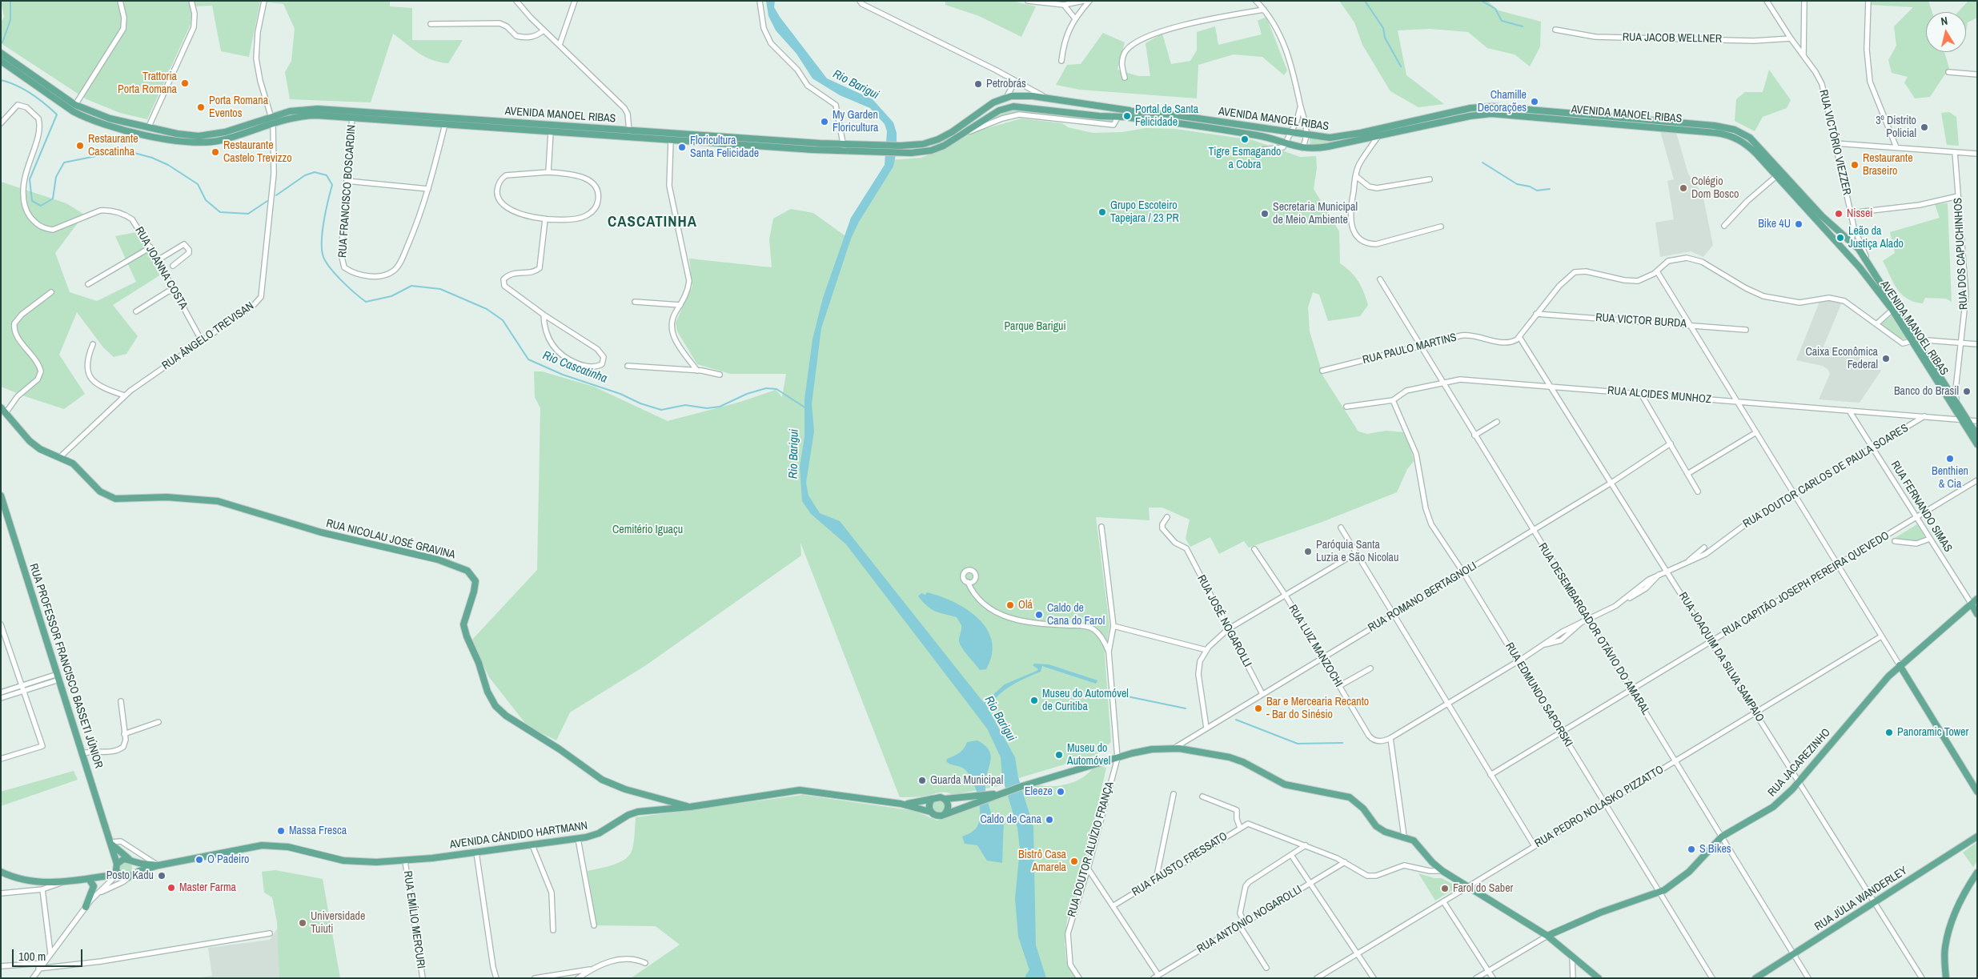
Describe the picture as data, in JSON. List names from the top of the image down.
{
  "streets": {
    "main road": [
      "AVENIDA MANOEL RIBAS",
      "RUA FERNANDO SIMAS",
      "RUA NICOLAU JOSÉ GRAVINA",
      "RUA PROFESSOR FRANCISCO BASSETI JÚNIOR",
      "RUA JACAREZINHO",
      "AVENIDA CÂNDIDO HARTMANN",
      "RUA JÚLIA WANDERLEY"
    ],
    "street": [
      "RUA JACOB WELLNER",
      "RUA VICTÓRIO VIEZZER",
      "RUA FRANCISCO BOSCARDIN",
      "RUA DOS CAPUCHINHOS",
      "RUA JOANNA COSTA",
      "RUA VICTOR BURDA",
      "RUA ÂNGELO TREVISAN",
      "RUA PAULO MARTINS",
      "RUA ALCIDES MUNHOZ",
      "RUA DOUTOR CARLOS DE PAULA SOARES",
      "RUA CAPITÃO JOSEPH PEREIRA QUEVEDO",
      "RUA ROMANO BERTAGNOLI",
      "RUA JOSÉ NOGAROLLI",
      "RUA DESEMBARGADOR OTÁVIO DO AMARAL",
      "RUA LUIZ MANZOCHI",
      "RUA JOAQUIM DA SILVA SAMPAIO",
      "RUA EDMUNDO SAPORSKI",
      "RUA PEDRO NOLASKO PIZZATTO",
      "RUA DOUTOR ALUÍZIO FRANÇA",
      "RUA FAUSTO FRESSATO",
      "RUA EMÍLIO MERCURI",
      "RUA ANTÔNIO NOGAROLLI"
    ]
  },
  "crossings": [
    ["RUA JACOB WELLNER", "RUA VICTÓRIO VIEZZER"],
    ["AVENIDA MANOEL RIBAS", "RUA VICTÓRIO VIEZZER"],
    ["AVENIDA MANOEL RIBAS", "RUA FRANCISCO BOSCARDIN"],
    ["AVENIDA MANOEL RIBAS", "RUA DOS CAPUCHINHOS"],
    ["AVENIDA MANOEL RIBAS", "RUA ÂNGELO TREVISAN"],
    ["AVENIDA MANOEL RIBAS", "RUA ALCIDES MUNHOZ"],
    ["RUA JOANNA COSTA", "RUA ÂNGELO TREVISAN"],
    ["RUA ÂNGELO TREVISAN", "RUA NICOLAU JOSÉ GRAVINA"],
    ["RUA PAULO MARTINS", "RUA DESEMBARGADOR OTÁVIO DO AMARAL"],
    ["RUA PAULO MARTINS", "RUA JOAQUIM DA SILVA SAMPAIO"],
    ["RUA ALCIDES MUNHOZ", "RUA DOUTOR CARLOS DE PAULA SOARES"],
    ["RUA ALCIDES MUNHOZ", "RUA FERNANDO SIMAS"],
    ["RUA ALCIDES MUNHOZ", "RUA DESEMBARGADOR OTÁVIO DO AMARAL"],
    ["RUA ALCIDES MUNHOZ", "RUA JOAQUIM DA SILVA SAMPAIO"],
    ["RUA ALCIDES MUNHOZ", "RUA EDMUNDO SAPORSKI"],
    ["RUA DOUTOR CARLOS DE PAULA SOARES", "RUA FERNANDO SIMAS"],
    ["RUA DOUTOR CARLOS DE PAULA SOARES", "RUA DESEMBARGADOR OTÁVIO DO AMARAL"],
    ["RUA DOUTOR CARLOS DE PAULA SOARES", "RUA LUIZ MANZOCHI"],
    ["RUA DOUTOR CARLOS DE PAULA SOARES", "RUA JOAQUIM DA SILVA SAMPAIO"],
    ["RUA DOUTOR CARLOS DE PAULA SOARES", "RUA EDMUNDO SAPORSKI"],
    ["RUA FERNANDO SIMAS", "RUA CAPITÃO JOSEPH PEREIRA QUEVEDO"],
    ["RUA FERNANDO SIMAS", "RUA JACAREZINHO"],
    ["RUA NICOLAU JOSÉ GRAVINA", "AVENIDA CÂNDIDO HARTMANN"],
    ["RUA CAPITÃO JOSEPH PEREIRA QUEVEDO", "RUA DESEMBARGADOR OTÁVIO DO AMARAL"],
    ["RUA CAPITÃO JOSEPH PEREIRA QUEVEDO", "RUA JOAQUIM DA SILVA SAMPAIO"],
    ["RUA CAPITÃO JOSEPH PEREIRA QUEVEDO", "RUA EDMUNDO SAPORSKI"],
    ["RUA ROMANO BERTAGNOLI", "RUA JOSÉ NOGAROLLI"],
    ["RUA ROMANO BERTAGNOLI", "RUA DESEMBARGADOR OTÁVIO DO AMARAL"],
    ["RUA ROMANO BERTAGNOLI", "RUA LUIZ MANZOCHI"],
    ["RUA ROMANO BERTAGNOLI", "RUA JOAQUIM DA SILVA SAMPAIO"],
    ["RUA ROMANO BERTAGNOLI", "RUA EDMUNDO SAPORSKI"],
    ["RUA DESEMBARGADOR OTÁVIO DO AMARAL", "RUA JACAREZINHO"],
    ["RUA DESEMBARGADOR OTÁVIO DO AMARAL", "RUA PEDRO NOLASKO PIZZATTO"],
    ["RUA DESEMBARGADOR OTÁVIO DO AMARAL", "RUA JÚLIA WANDERLEY"],
    ["RUA JOAQUIM DA SILVA SAMPAIO", "RUA JACAREZINHO"],
    ["RUA JOAQUIM DA SILVA SAMPAIO", "RUA PEDRO NOLASKO PIZZATTO"],
    ["RUA JOAQUIM DA SILVA SAMPAIO", "RUA JÚLIA WANDERLEY"],
    ["RUA PROFESSOR FRANCISCO BASSETI JÚNIOR", "AVENIDA CÂNDIDO HARTMANN"],
    ["RUA EDMUNDO SAPORSKI", "RUA JACAREZINHO"],
    ["RUA EDMUNDO SAPORSKI", "RUA PEDRO NOLASKO PIZZATTO"],
    ["AVENIDA CÂNDIDO HARTMANN", "RUA EMÍLIO MERCURI"]
  ],
  "districts": ["CASCATINHA"],
  "water": ["Rio Barigui", "Rio Cascatinha"],
  "parks": ["Parque Barigui", "Cemitério Iguaçu"],
  "places": [
    "Trattoria Porta Romana",
    "Petrobrás",
    "Chamille Decorações",
    "Porta Romana Eventos",
    "Portal de Santa Felicidade",
    "My Garden Floricultura",
    "3º Distrito Policial",
    "Tigre Esmagando a Cobra",
    "Restaurante Cascatinha",
    "Floricultura Santa Felicidade",
    "Restaurante Castelo Trevizzo",
    "Restaurante Braseiro",
    "Colégio Dom Bosco",
    "Grupo Escoteiro Tapejara / 23 PR",
    "Secretaria Municipal de Meio Ambiente",
    "Nissei",
    "Bike 4U",
    "Leão da Justiça Alado",
    "Caixa Econômica Federal",
    "Banco do Brasil",
    "Benthien & Cia",
    "Paróquia Santa Luzia e São Nicolau",
    "Olá",
    "Caldo de Cana do Farol",
    "Museu do Automóvel de Curitiba",
    "Bar e Mercearia Recanto - Bar do Sinésio",
    "Panoramic Tower",
    "Museu do Automóvel",
    "Guarda Municipal",
    "Eleeze",
    "Caldo de Cana",
    "Massa Fresca",
    "S Bikes",
    "O Padeiro",
    "Bistrô Casa Amarela",
    "Posto Kadu",
    "Master Farma",
    "Farol do Saber",
    "Universidade Tuiuti"
  ],
  "scale_bar": "100 m",
  "north": "top"
}
